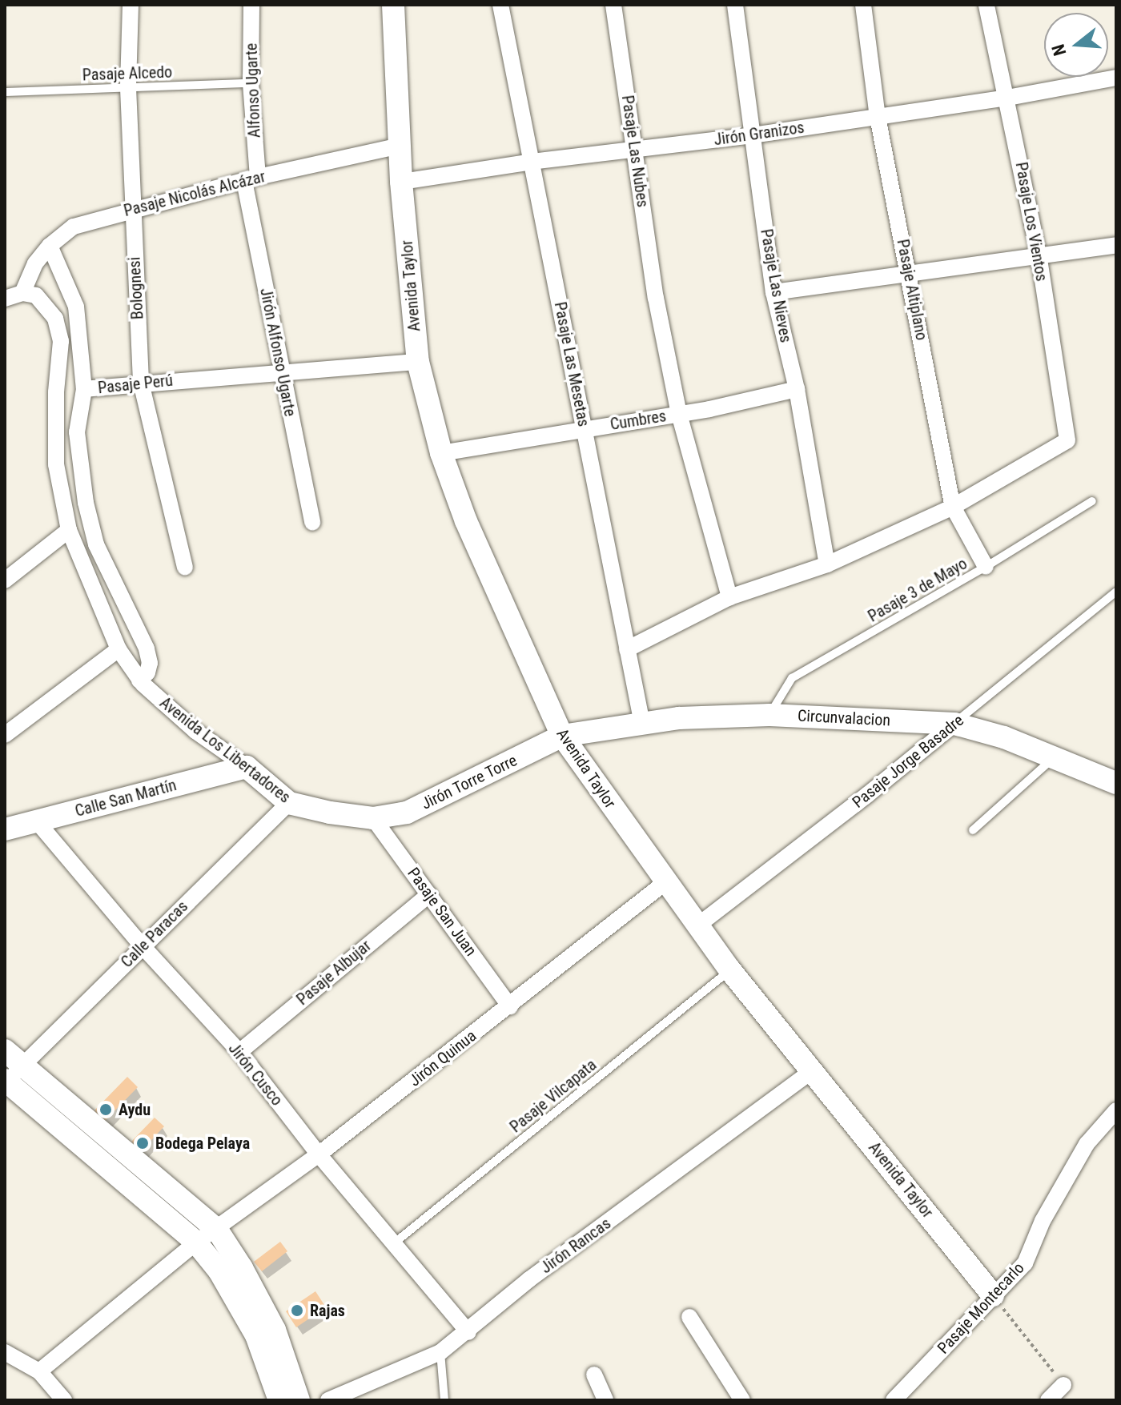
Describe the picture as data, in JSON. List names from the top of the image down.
{
  "streets": {
    "street": [
      "Alfonso Ugarte",
      "Jirón Granizos",
      "Pasaje Las Nubes",
      "Pasaje Nicolás Alcázar",
      "Pasaje Los Vientos",
      "Avenida Taylor",
      "Pasaje Las Nieves",
      "Bolognesi",
      "Pasaje Altiplano",
      "Jirón Alfonso Ugarte",
      "Pasaje Las Mesetas",
      "Pasaje Perú",
      "Cumbres",
      "Circunvalacion",
      "Avenida Los Libertadores",
      "Pasaje Jorge Basadre",
      "Jirón Torre Torre",
      "Calle San Martín",
      "Pasaje San Juan",
      "Calle Paracas",
      "Pasaje Albujar",
      "Jirón Quinua",
      "Jirón Cusco",
      "Jirón Rancas",
      "Pasaje Montecarlo"
    ],
    "lane": ["Pasaje Alcedo", "Pasaje 3 de Mayo", "Pasaje Vilcapata"]
  },
  "crossings": [
    ["Pasaje Alcedo", "Alfonso Ugarte"],
    ["Pasaje Alcedo", "Bolognesi"],
    ["Alfonso Ugarte", "Pasaje Nicolás Alcázar"],
    ["Alfonso Ugarte", "Jirón Alfonso Ugarte"],
    ["Jirón Granizos", "Pasaje Las Nubes"],
    ["Jirón Granizos", "Pasaje Los Vientos"],
    ["Jirón Granizos", "Avenida Taylor"],
    ["Jirón Granizos", "Pasaje Las Nieves"],
    ["Jirón Granizos", "Pasaje Altiplano"],
    ["Jirón Granizos", "Pasaje Las Mesetas"],
    ["Pasaje Las Nubes", "Cumbres"],
    ["Pasaje Nicolás Alcázar", "Avenida Taylor"],
    ["Pasaje Nicolás Alcázar", "Bolognesi"],
    ["Pasaje Nicolás Alcázar", "Jirón Alfonso Ugarte"],
    ["Pasaje Nicolás Alcázar", "Avenida Los Libertadores"],
    ["Pasaje Los Vientos", "Pasaje Altiplano"],
    ["Avenida Taylor", "Pasaje Perú"],
    ["Avenida Taylor", "Cumbres"],
    ["Avenida Taylor", "Circunvalacion"],
    ["Avenida Taylor", "Pasaje Jorge Basadre"],
    ["Avenida Taylor", "Jirón Torre Torre"],
    ["Avenida Taylor", "Jirón Quinua"],
    ["Avenida Taylor", "Pasaje Vilcapata"],
    ["Avenida Taylor", "Jirón Rancas"],
    ["Avenida Taylor", "Pasaje Montecarlo"],
    ["Pasaje Las Nieves", "Cumbres"],
    ["Bolognesi", "Pasaje Perú"],
    ["Pasaje Altiplano", "Pasaje 3 de Mayo"],
    ["Jirón Alfonso Ugarte", "Pasaje Perú"],
    ["Pasaje Las Mesetas", "Cumbres"],
    ["Pasaje Las Mesetas", "Circunvalacion"],
    ["Pasaje Perú", "Avenida Los Libertadores"],
    ["Pasaje 3 de Mayo", "Circunvalacion"],
    ["Circunvalacion", "Pasaje Jorge Basadre"],
    ["Circunvalacion", "Jirón Torre Torre"],
    ["Avenida Los Libertadores", "Jirón Torre Torre"],
    ["Avenida Los Libertadores", "Calle San Martín"],
    ["Avenida Los Libertadores", "Pasaje San Juan"],
    ["Avenida Los Libertadores", "Calle Paracas"],
    ["Jirón Torre Torre", "Pasaje San Juan"],
    ["Calle San Martín", "Jirón Cusco"],
    ["Pasaje San Juan", "Pasaje Albujar"],
    ["Pasaje San Juan", "Jirón Quinua"],
    ["Calle Paracas", "Jirón Cusco"],
    ["Pasaje Albujar", "Jirón Cusco"],
    ["Jirón Quinua", "Jirón Cusco"],
    ["Jirón Cusco", "Pasaje Vilcapata"],
    ["Jirón Cusco", "Jirón Rancas"]
  ],
  "places": ["Aydu", "Bodega Pelaya", "Rajas"],
  "north": "left"
}
